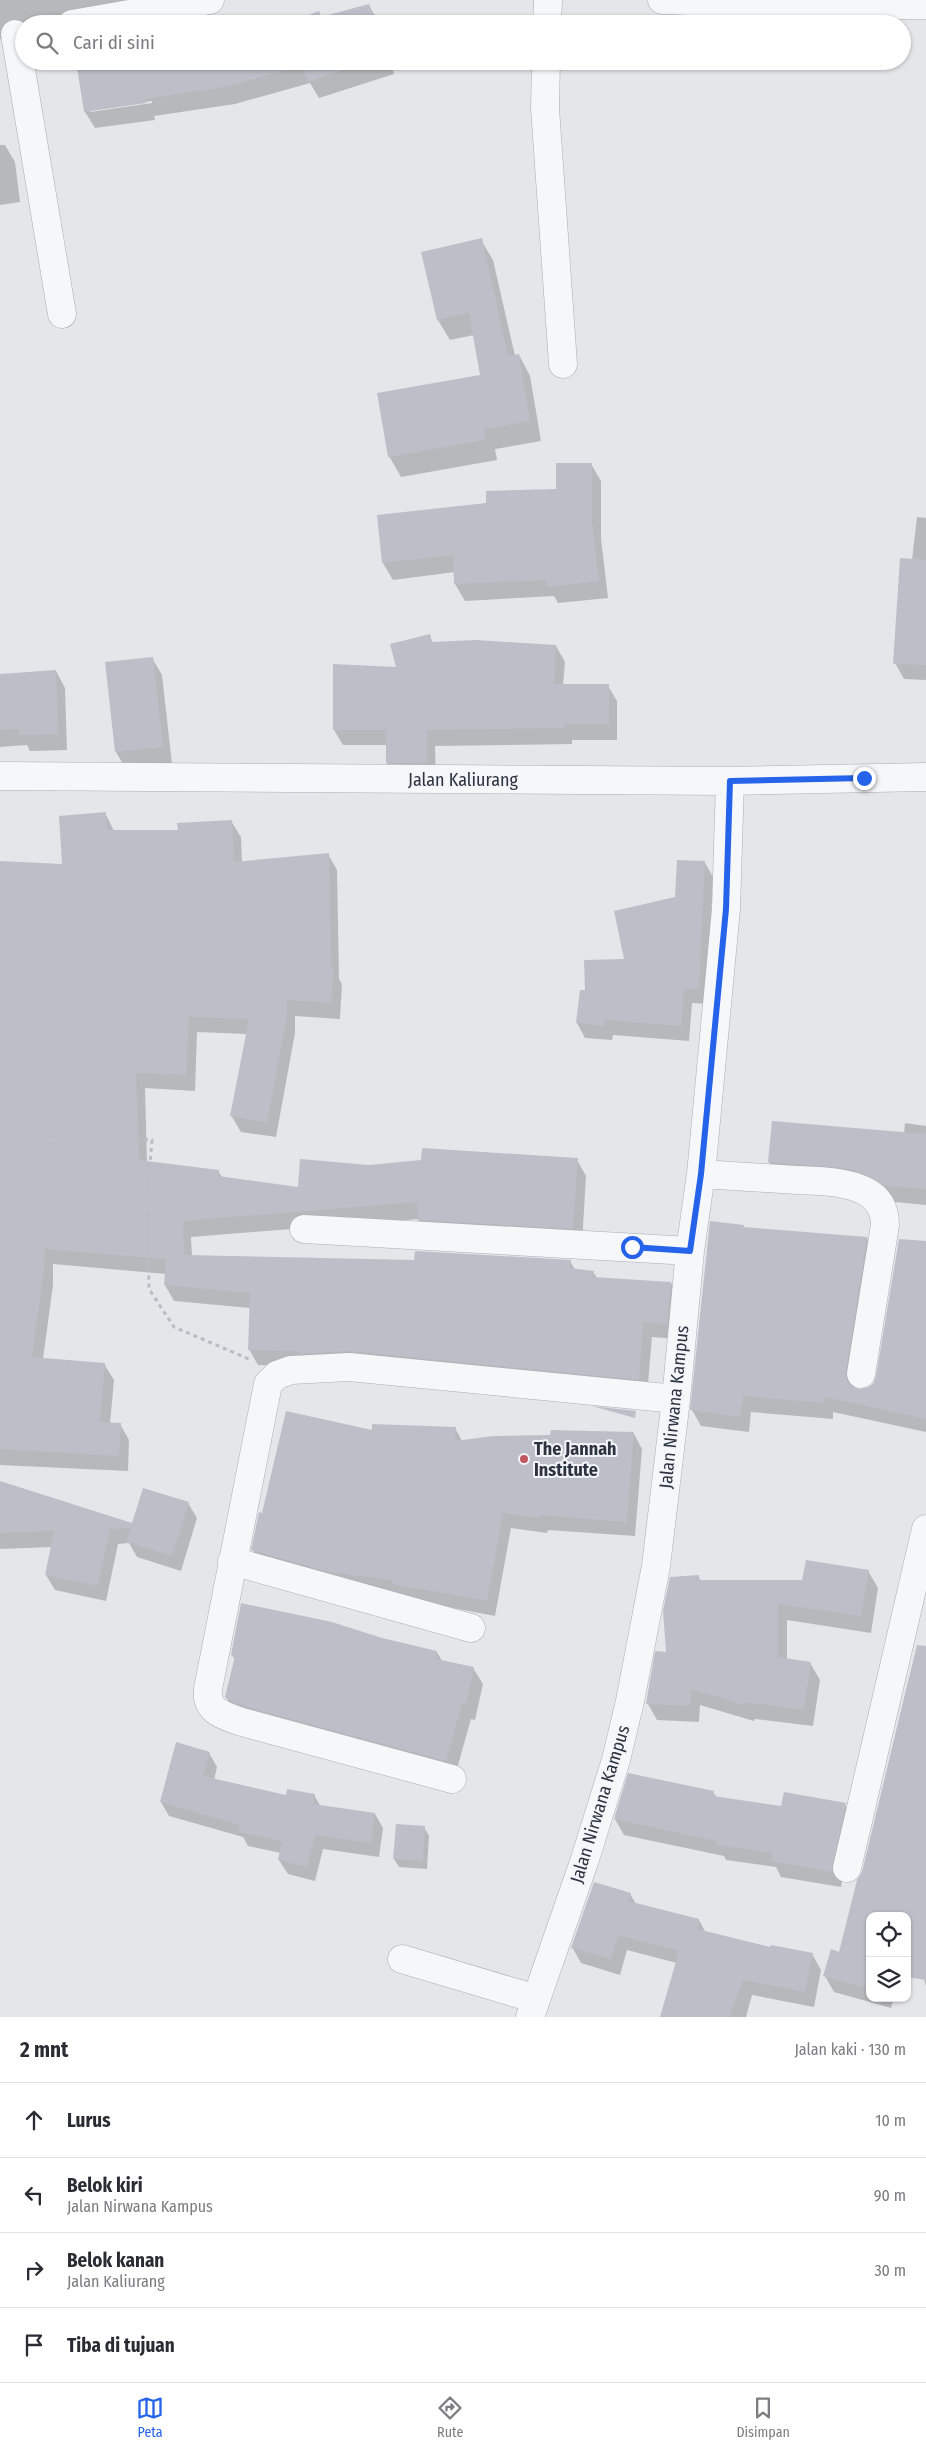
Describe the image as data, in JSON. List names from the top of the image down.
{
  "streets": {
    "street": ["Jalan Kaliurang", "Jalan Nirwana Kampus"]
  },
  "crossings": [
    ["Jalan Kaliurang", "Jalan Nirwana Kampus"]
  ],
  "places": ["The Jannah Institute"],
  "page": {
    "search": "Cari di sini",
    "heading": ["2 mnt", "Jalan kaki · 130 m"],
    "list": [
      ["Lurus", "10 m"],
      ["Belok kiri", "Jalan Nirwana Kampus", "90 m"],
      ["Belok kanan", "Jalan Kaliurang", "30 m"],
      "Tiba di tujuan"
    ],
    "nav": ["Peta", "Rute", "Disimpan"]
  }
}
